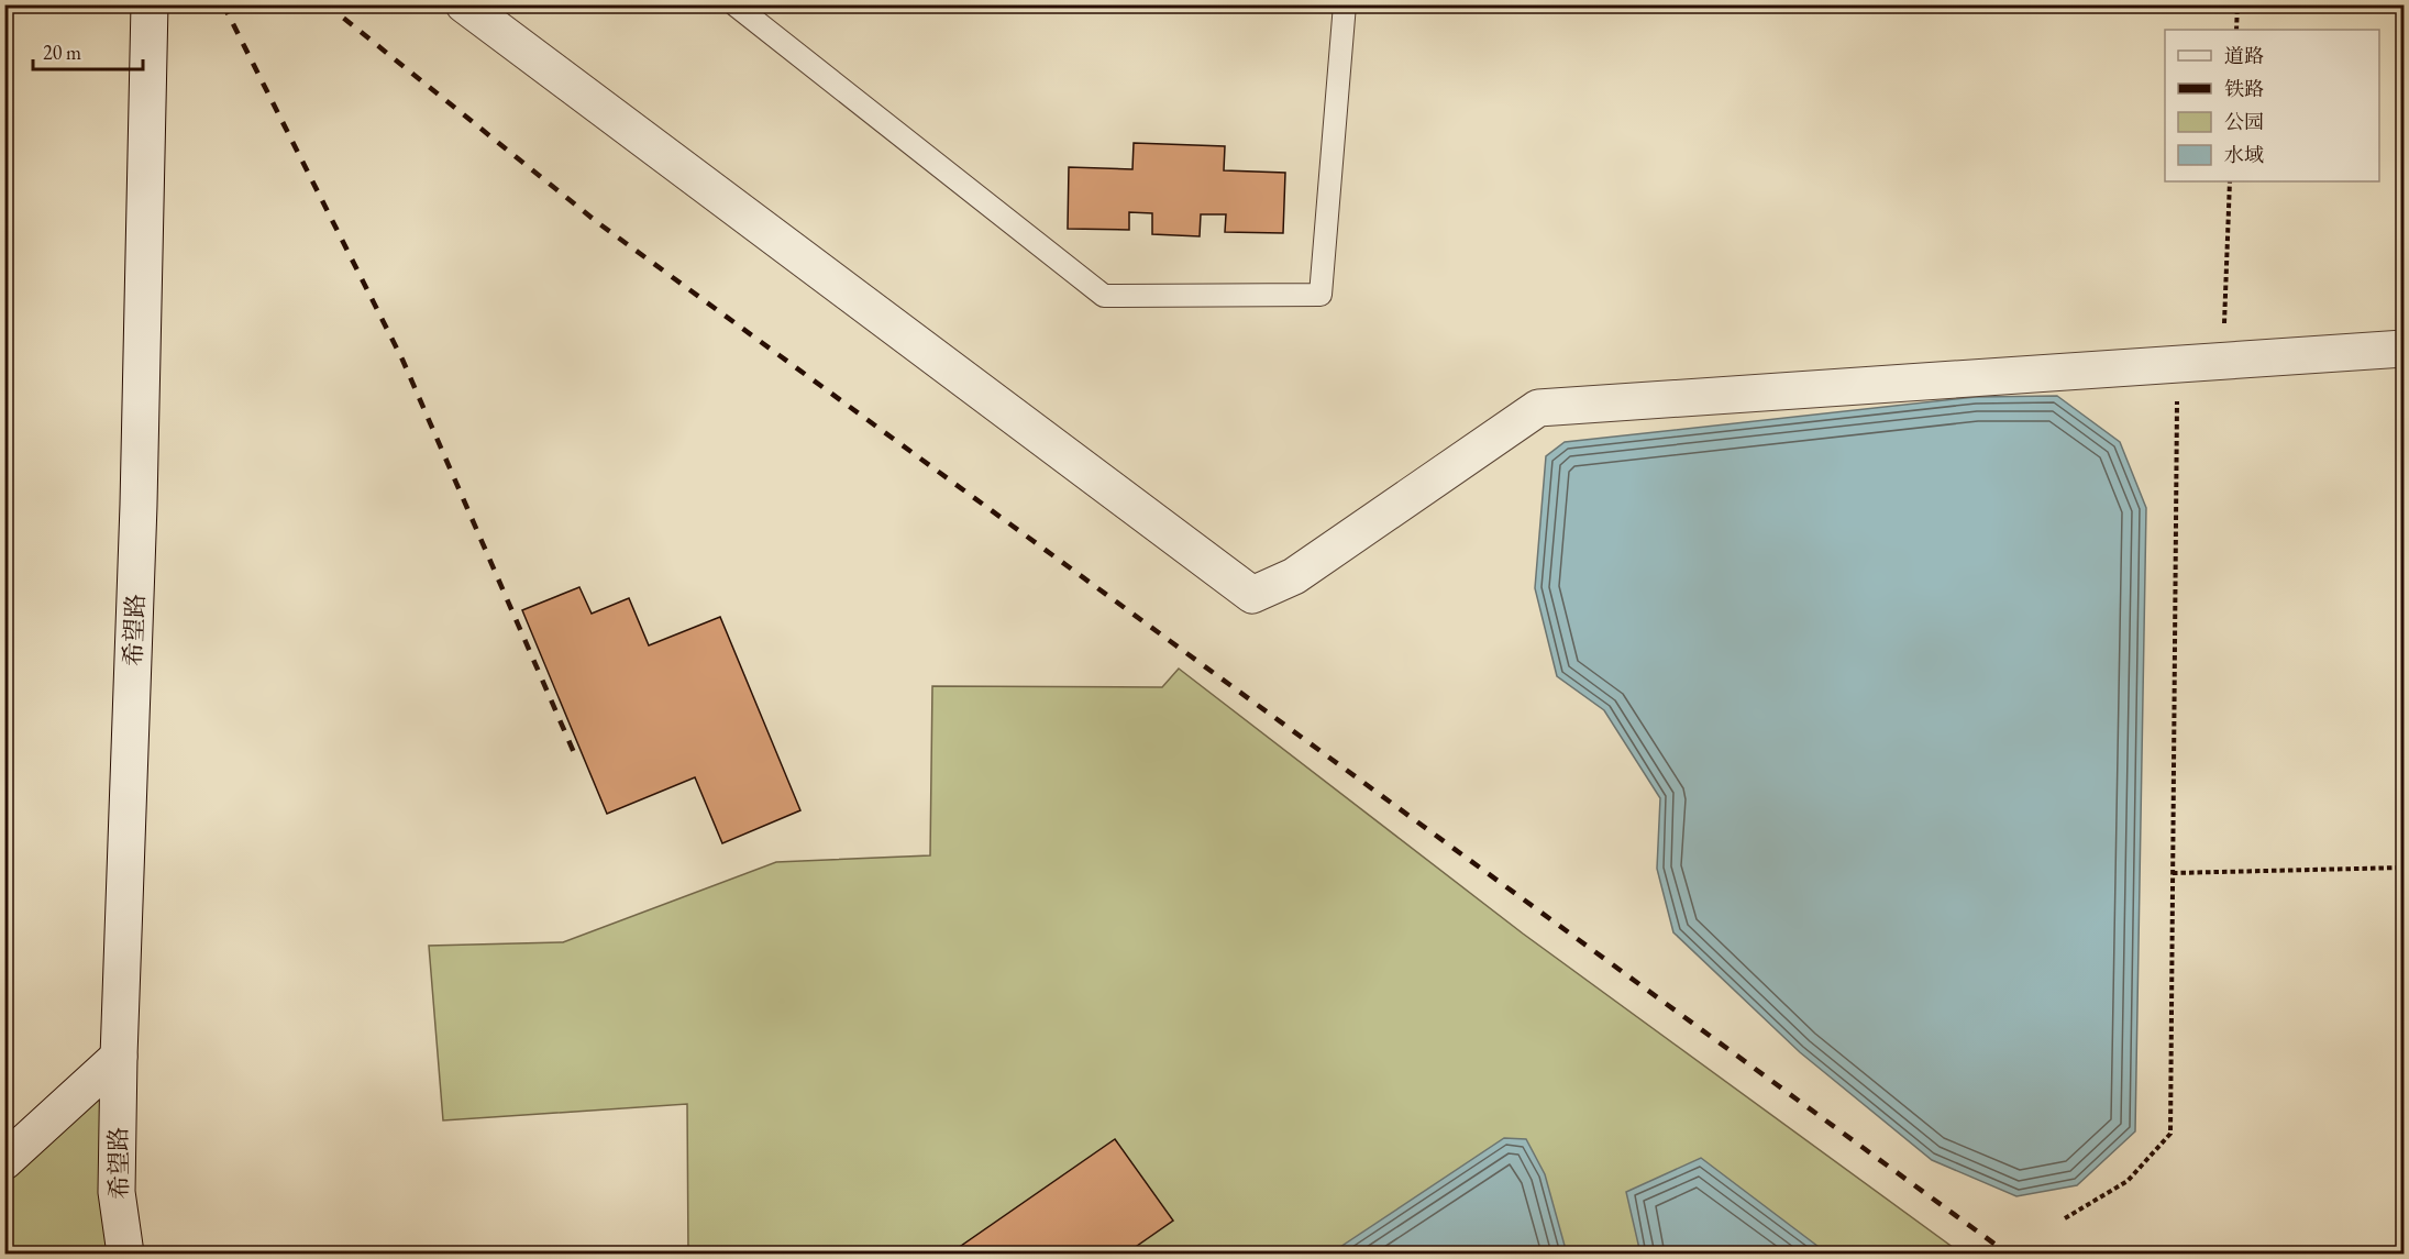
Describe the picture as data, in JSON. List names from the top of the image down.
{
  "streets": {
    "street": ["希望路"]
  },
  "legend": [
    "道路",
    "铁路",
    "公园",
    "水域"
  ],
  "scale_bar": "20 m"
}
